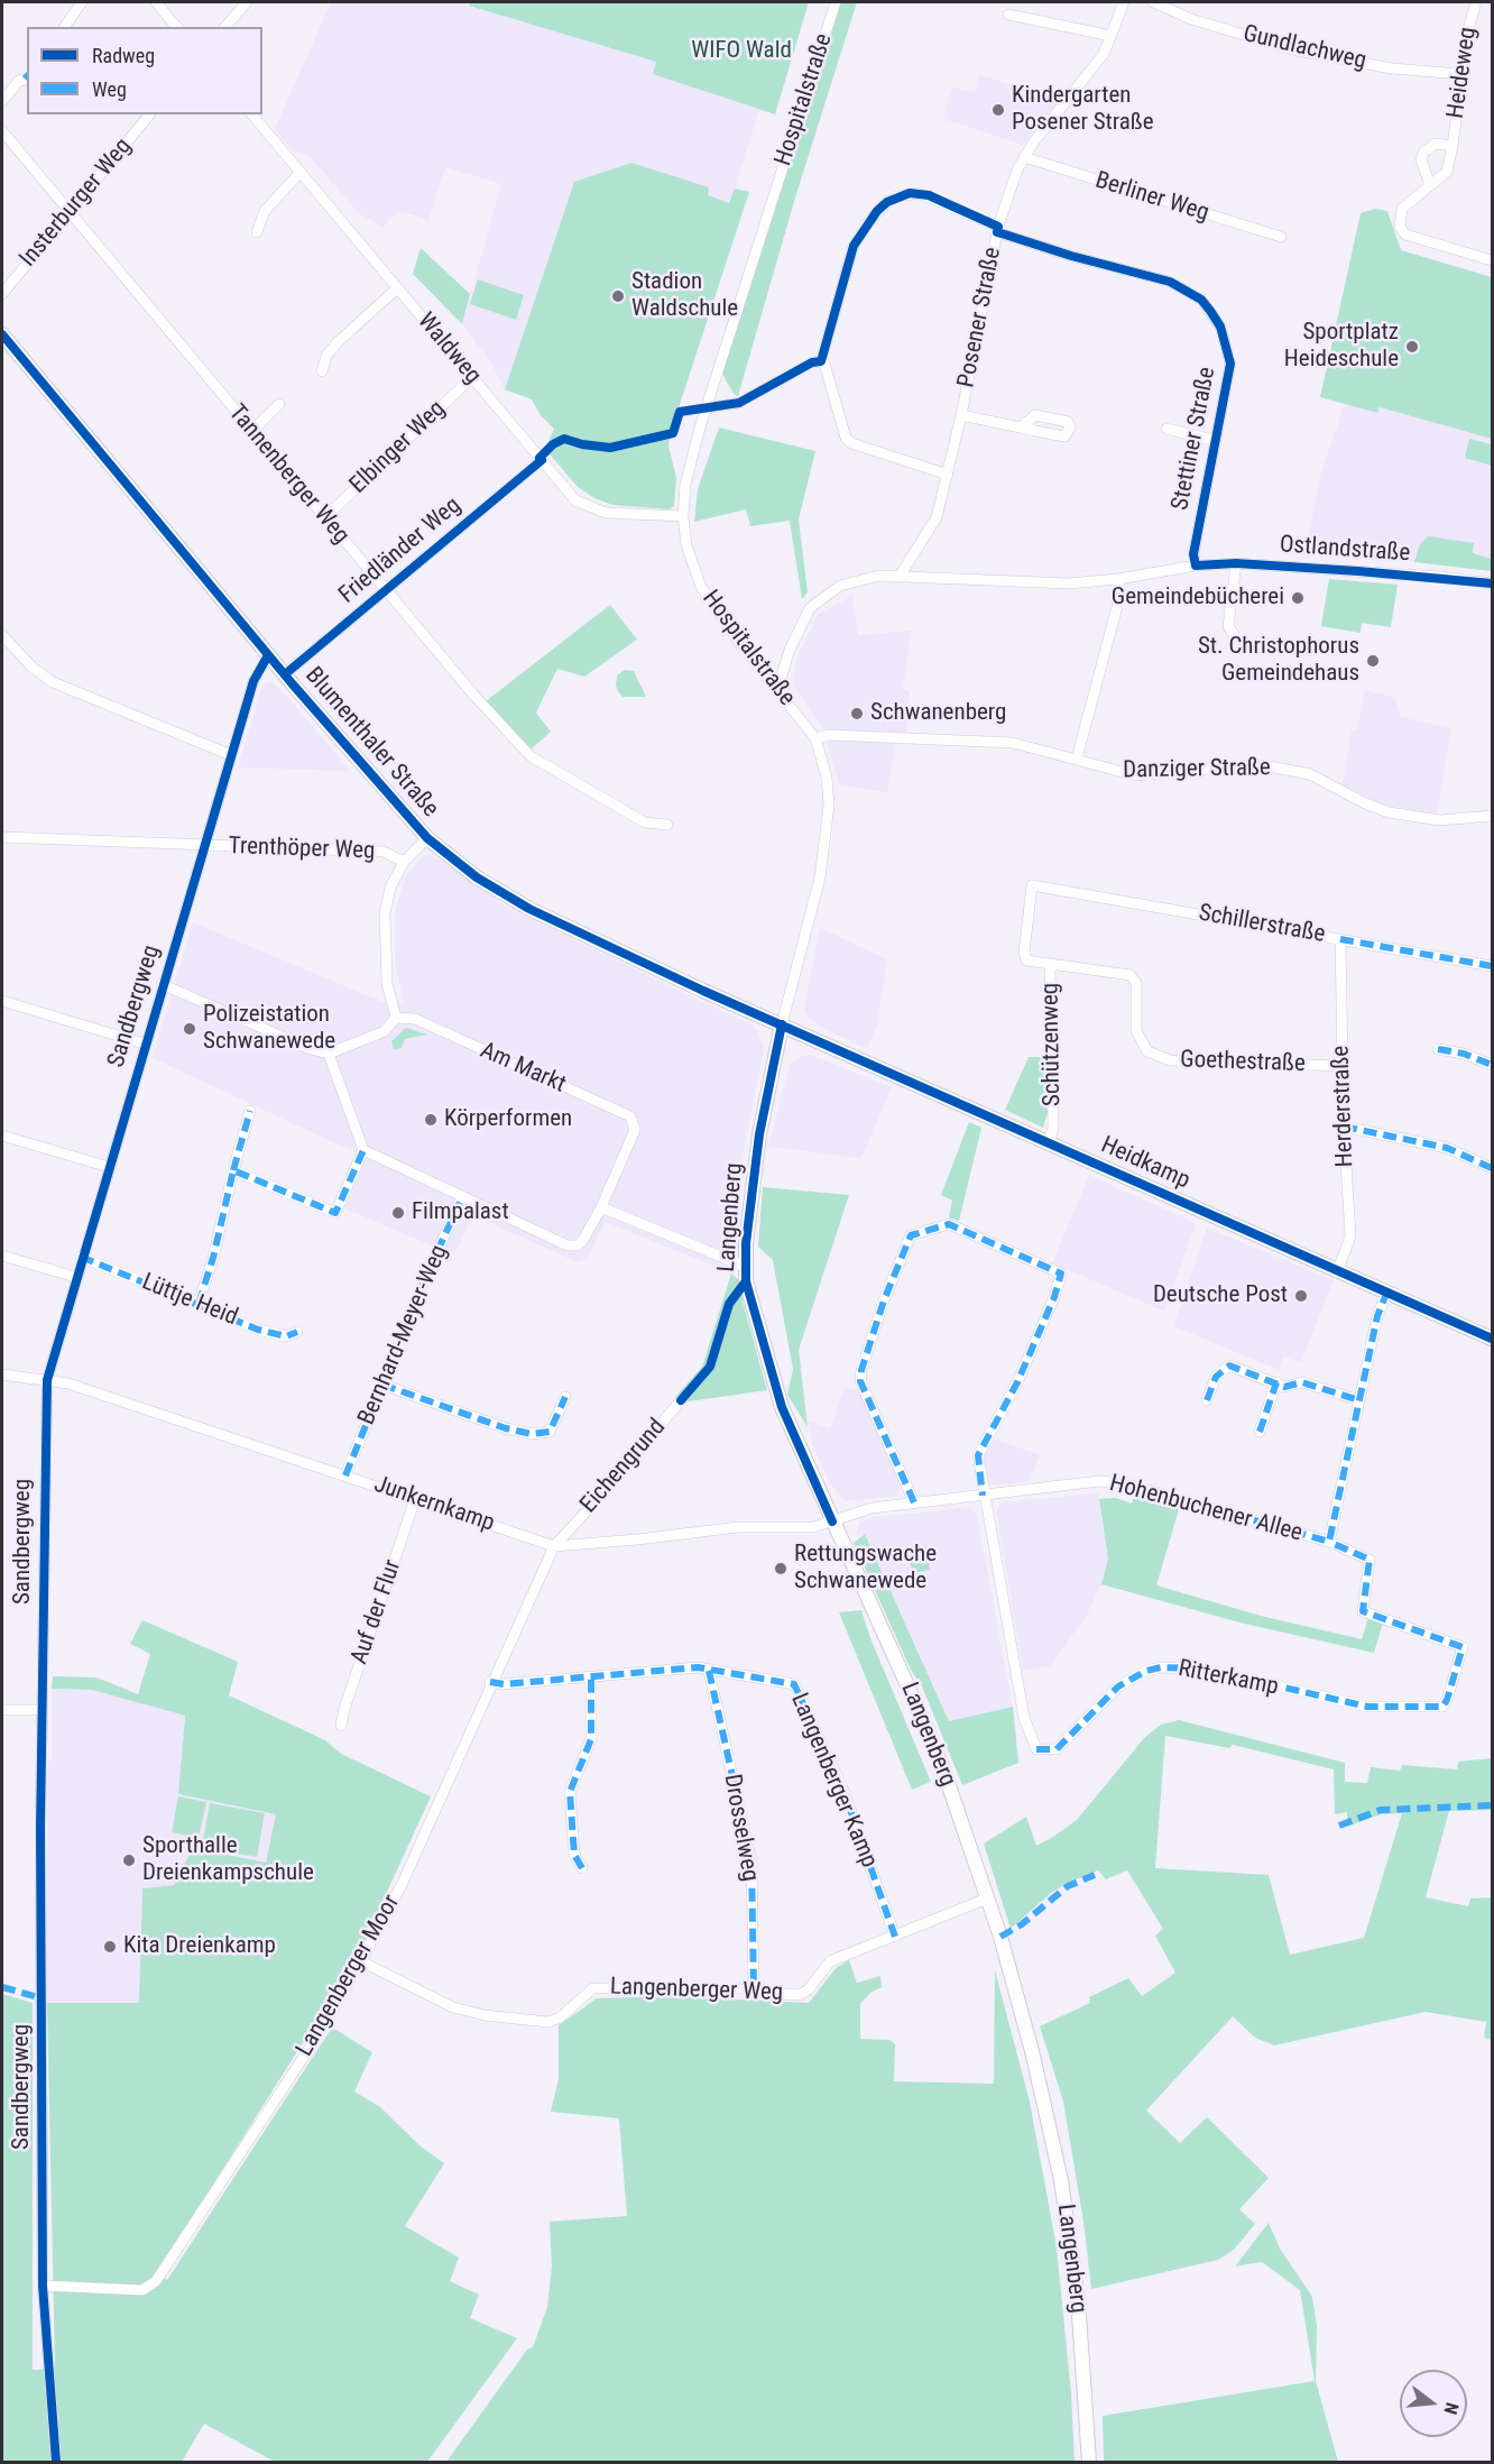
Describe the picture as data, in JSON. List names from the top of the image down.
{
  "streets": {
    "main road": ["Blumenthaler Straße", "Heidkamp", "Langenberg"],
    "street": [
      "Gundlachweg",
      "Heideweg",
      "Hospitalstraße",
      "Berliner Weg",
      "Insterburger Weg",
      "Posener Straße",
      "Waldweg",
      "Stettiner Straße",
      "Elbinger Weg",
      "Tannenberger Weg",
      "Ostlandstraße",
      "Friedländer Weg",
      "Danziger Straße",
      "Trenthöper Weg",
      "Schillerstraße",
      "Sandbergweg",
      "Schützenweg",
      "Goethestraße",
      "Am Markt",
      "Herderstraße",
      "Lüttje Heid",
      "Bernhard-Meyer-Weg",
      "Eichengrund",
      "Junkernkamp",
      "Hohenbuchener Allee",
      "Auf der Flur",
      "Ritterkamp",
      "Langenberger Kamp",
      "Drosselweg",
      "Langenberger Moor",
      "Langenberger Weg"
    ]
  },
  "crossings": [
    ["Gundlachweg", "Heideweg"],
    ["Hospitalstraße", "Waldweg"],
    ["Hospitalstraße", "Ostlandstraße"],
    ["Hospitalstraße", "Blumenthaler Straße"],
    ["Hospitalstraße", "Danziger Straße"],
    ["Hospitalstraße", "Heidkamp"],
    ["Hospitalstraße", "Langenberg"],
    ["Berliner Weg", "Posener Straße"],
    ["Insterburger Weg", "Tannenberger Weg"],
    ["Posener Straße", "Stettiner Straße"],
    ["Posener Straße", "Ostlandstraße"],
    ["Waldweg", "Elbinger Weg"],
    ["Waldweg", "Friedländer Weg"],
    ["Stettiner Straße", "Ostlandstraße"],
    ["Elbinger Weg", "Tannenberger Weg"],
    ["Tannenberger Weg", "Friedländer Weg"],
    ["Friedländer Weg", "Blumenthaler Straße"],
    ["Blumenthaler Straße", "Trenthöper Weg"],
    ["Blumenthaler Straße", "Sandbergweg"],
    ["Blumenthaler Straße", "Heidkamp"],
    ["Blumenthaler Straße", "Langenberg"],
    ["Trenthöper Weg", "Sandbergweg"],
    ["Schillerstraße", "Schützenweg"],
    ["Schillerstraße", "Herderstraße"],
    ["Sandbergweg", "Lüttje Heid"],
    ["Sandbergweg", "Junkernkamp"],
    ["Sandbergweg", "Langenberger Moor"],
    ["Schützenweg", "Goethestraße"],
    ["Schützenweg", "Heidkamp"],
    ["Goethestraße", "Herderstraße"],
    ["Am Markt", "Bernhard-Meyer-Weg"],
    ["Herderstraße", "Heidkamp"],
    ["Heidkamp", "Langenberg"],
    ["Heidkamp", "Hohenbuchener Allee"],
    ["Langenberg", "Junkernkamp"],
    ["Langenberg", "Hohenbuchener Allee"],
    ["Langenberg", "Langenberger Weg"],
    ["Bernhard-Meyer-Weg", "Junkernkamp"],
    ["Eichengrund", "Junkernkamp"],
    ["Eichengrund", "Langenberger Moor"],
    ["Junkernkamp", "Hohenbuchener Allee"],
    ["Junkernkamp", "Auf der Flur"],
    ["Junkernkamp", "Langenberger Moor"],
    ["Hohenbuchener Allee", "Ritterkamp"],
    ["Langenberger Kamp", "Drosselweg"],
    ["Langenberger Kamp", "Langenberger Moor"],
    ["Langenberger Kamp", "Langenberger Weg"],
    ["Drosselweg", "Langenberger Weg"],
    ["Langenberger Moor", "Langenberger Weg"]
  ],
  "parks": ["WIFO Wald"],
  "places": [
    "Kindergarten Posener Straße",
    "Stadion Waldschule",
    "Sportplatz Heideschule",
    "Gemeindebücherei",
    "St. Christophorus Gemeindehaus",
    "Schwanenberg",
    "Polizeistation Schwanewede",
    "Körperformen",
    "Filmpalast",
    "Deutsche Post",
    "Rettungswache Schwanewede",
    "Sporthalle Dreienkampschule",
    "Kita Dreienkamp"
  ],
  "legend": ["Radweg", "Weg"],
  "north": "right"
}
